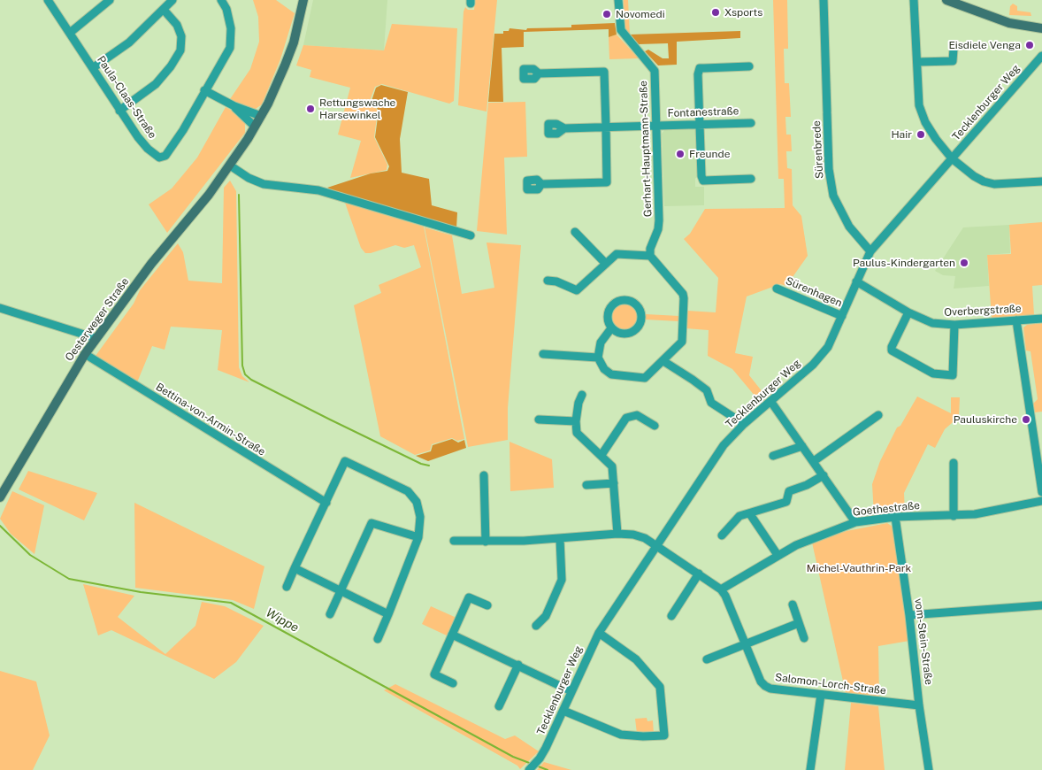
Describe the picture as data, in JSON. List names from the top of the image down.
{
  "streets": {
    "street": [
      "Paula-Claas-Straße",
      "Tecklenburger Weg",
      "Fontanestraße",
      "Gerhart-Hauptmann-Straße",
      "Sürenbrede",
      "Sürenhagen",
      "Overbergstraße",
      "Oesterweger Straße",
      "Bettina-von-Armin-Straße",
      "Goethestraße",
      "vom-Stein-Straße",
      "Salomon-Lorch-Straße"
    ]
  },
  "crossings": [
    ["Tecklenburger Weg", "Sürenbrede"],
    ["Tecklenburger Weg", "Sürenhagen"],
    ["Tecklenburger Weg", "Overbergstraße"],
    ["Tecklenburger Weg", "Salomon-Lorch-Straße"],
    ["Fontanestraße", "Gerhart-Hauptmann-Straße"],
    ["Oesterweger Straße", "Bettina-von-Armin-Straße"],
    ["Goethestraße", "vom-Stein-Straße"],
    ["Goethestraße", "Salomon-Lorch-Straße"],
    ["vom-Stein-Straße", "Salomon-Lorch-Straße"]
  ],
  "water": ["Wippe"],
  "parks": ["Michel-Vauthrin-Park"],
  "places": [
    "Xsports",
    "Novomedi",
    "Eisdiele Venga",
    "Rettungswache Harsewinkel",
    "Hair",
    "Freunde",
    "Paulus-Kindergarten",
    "Pauluskirche"
  ]
}
